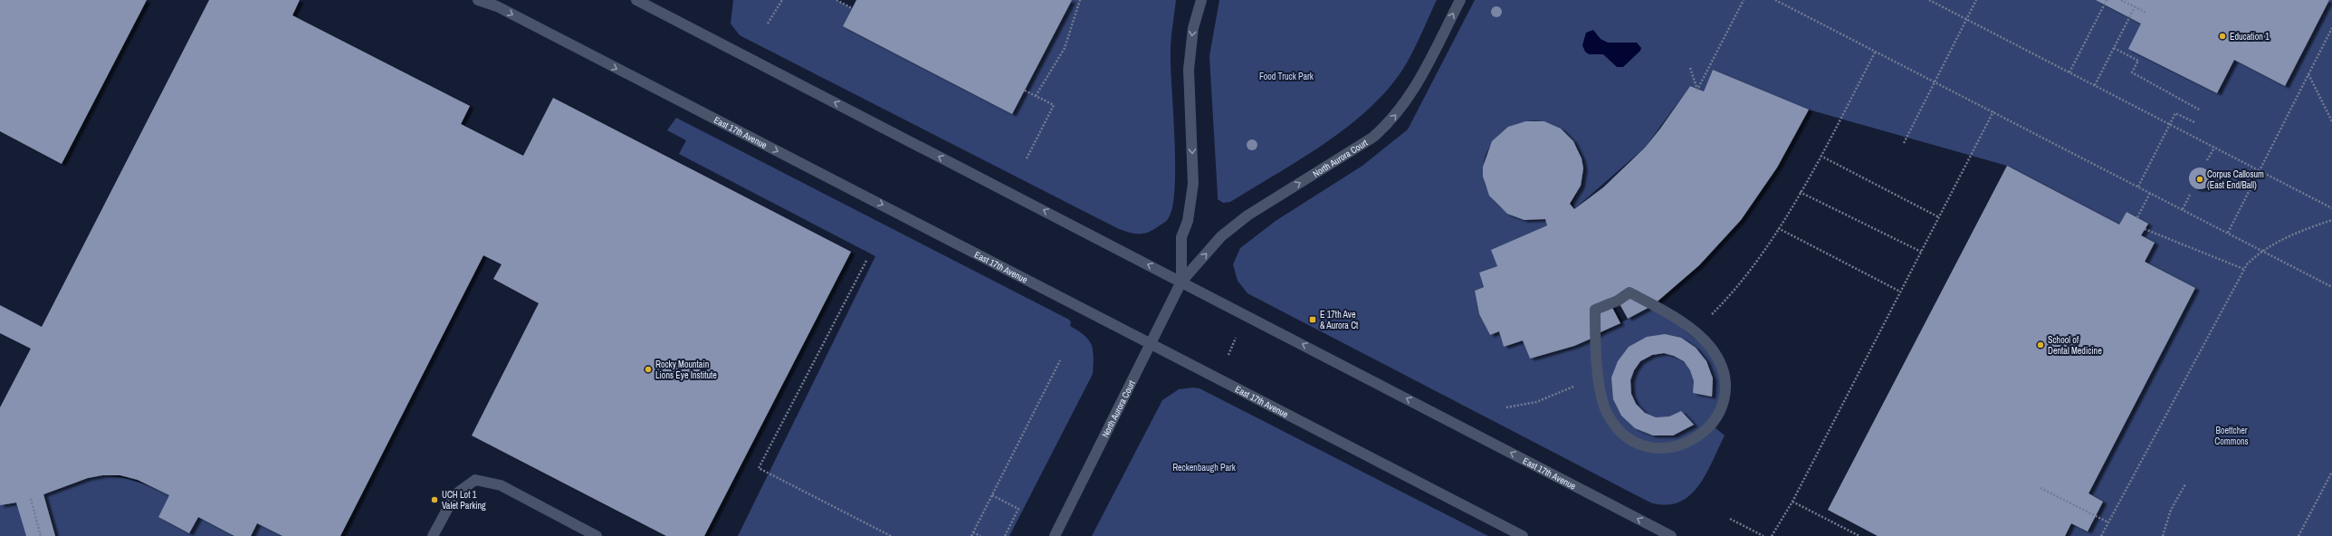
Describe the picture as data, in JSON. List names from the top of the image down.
{
  "streets": {
    "street": ["East 17th Avenue", "North Aurora Court"]
  },
  "crossings": [
    ["East 17th Avenue", "North Aurora Court"]
  ],
  "parks": ["Food Truck Park", "Boettcher Commons", "Reckenbaugh Park"],
  "places": {
    "other": [
      "Education 1",
      "Corpus Callosum (East End/Ball)",
      "School of Dental Medicine",
      "Rocky Mountain Lions Eye Institute",
      "UCH Lot 1 Valet Parking"
    ],
    "transit": ["E 17th Ave & Aurora Ct"]
  }
}
